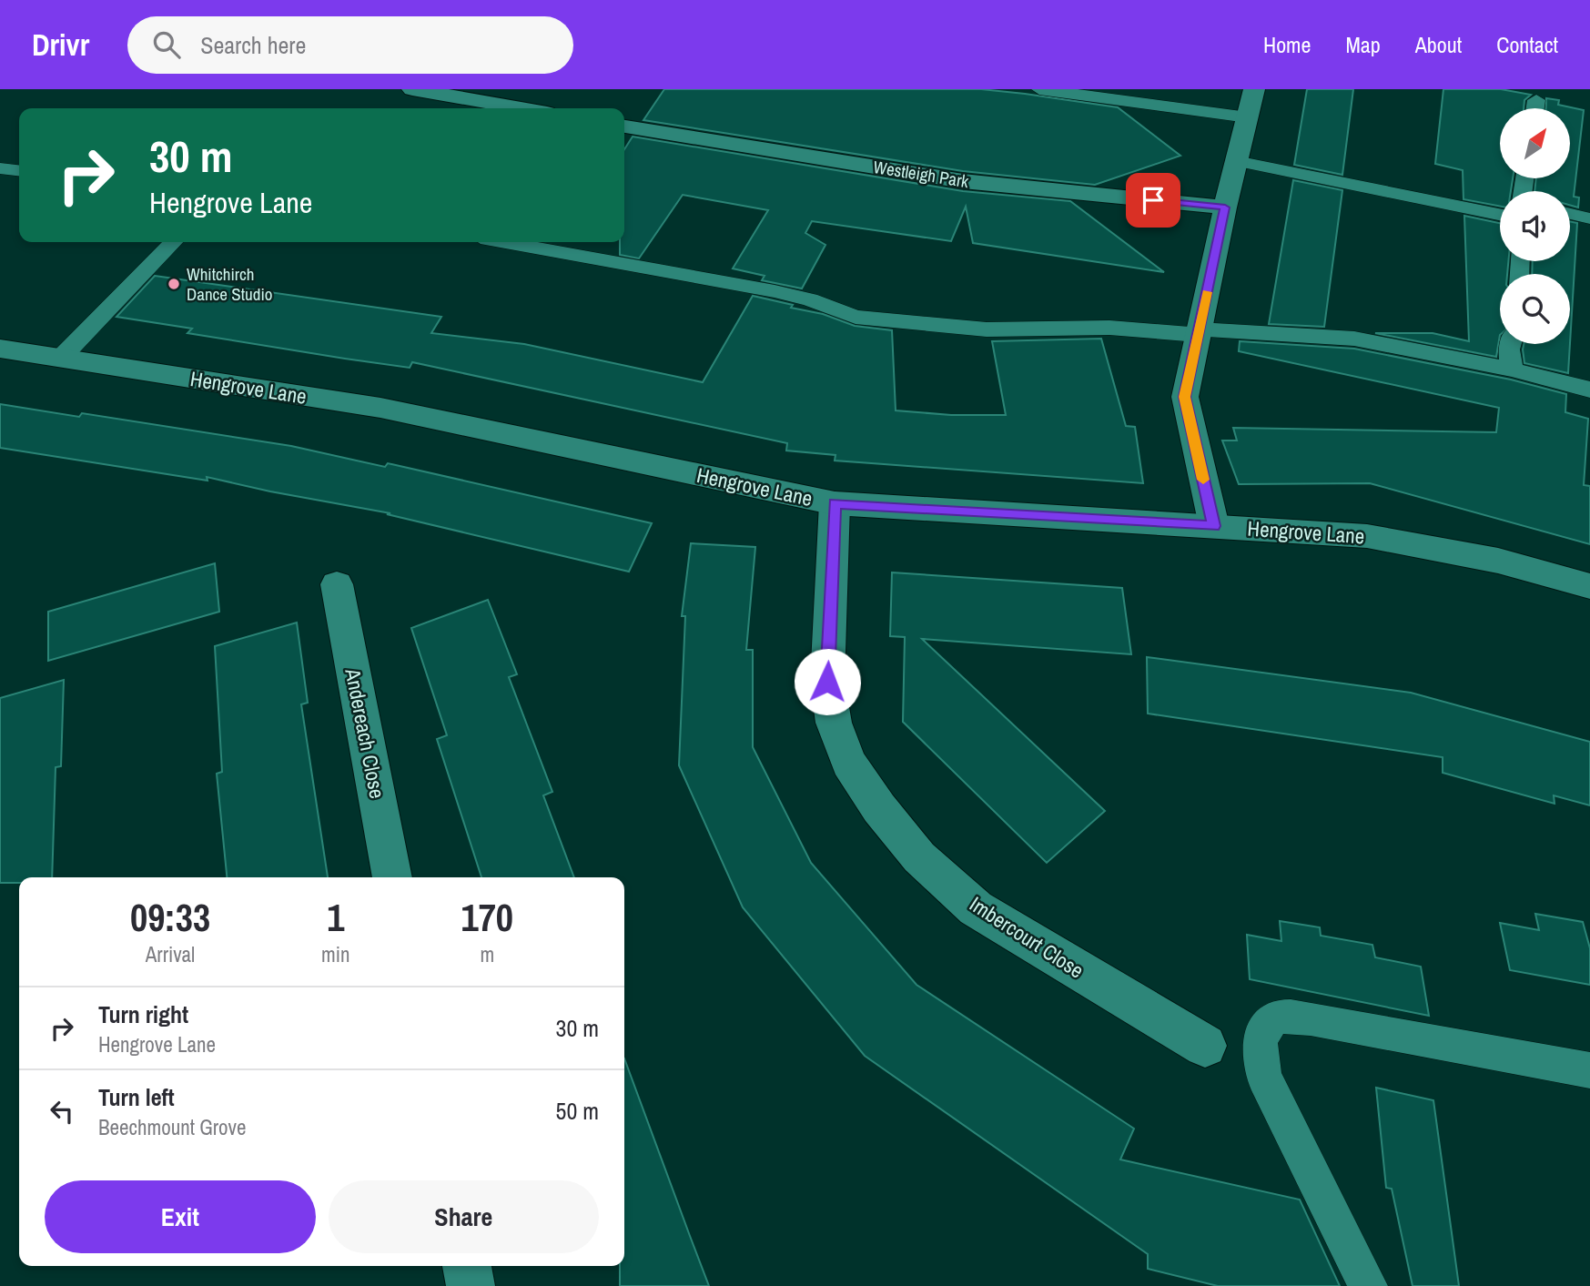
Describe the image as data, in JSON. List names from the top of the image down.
{
  "streets": {
    "street": [
      "Westleigh Park",
      "Hengrove Lane",
      "Andereach Close",
      "Imbercourt Close"
    ]
  },
  "crossings": [
    ["Hengrove Lane", "Imbercourt Close"]
  ],
  "places": ["Whitchirch Dance Studio"],
  "north": "top right",
  "page": {
    "header": "Drivr",
    "search": "Search here",
    "nav": [
      "Home",
      "Map",
      "About",
      "Contact"
    ],
    "turn": ["30 m", "Hengrove Lane"],
    "eta": [
      "09:33",
      "Arrival",
      "1",
      "min",
      "170",
      "m"
    ],
    "list": [
      {
        "name": "Turn right",
        "note": "Hengrove Lane",
        "value": "30 m"
      },
      {
        "name": "Turn left",
        "note": "Beechmount Grove",
        "value": "50 m"
      }
    ],
    "buttons": ["Exit", "Share"]
  }
}
